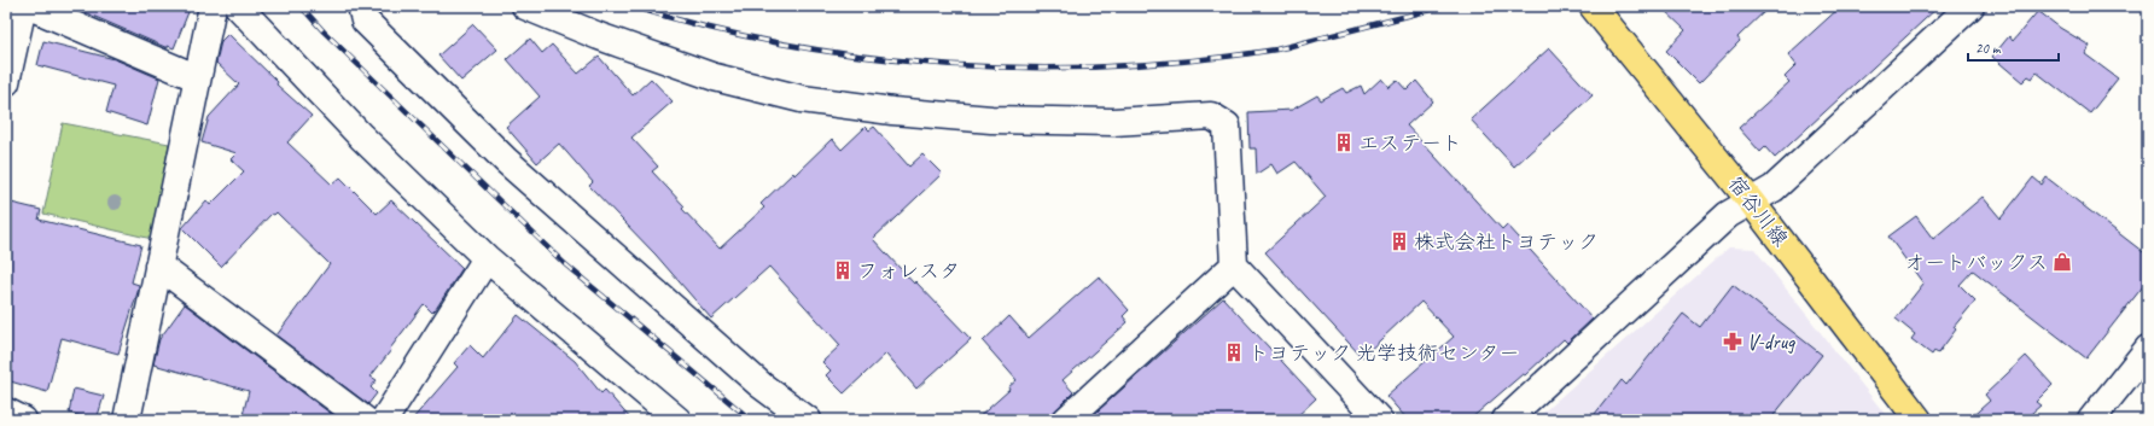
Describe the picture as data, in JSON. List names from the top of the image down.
{
  "streets": {
    "main road": ["宿谷川線"]
  },
  "places": {
    "building": [
      "エステート",
      "株式会社トヨテック",
      "フォレスタ",
      "トヨテック 光学技術センター"
    ],
    "shop": ["オートバックス"],
    "pharmacy": ["V-drug"]
  },
  "scale_bar": "20 m"
}
